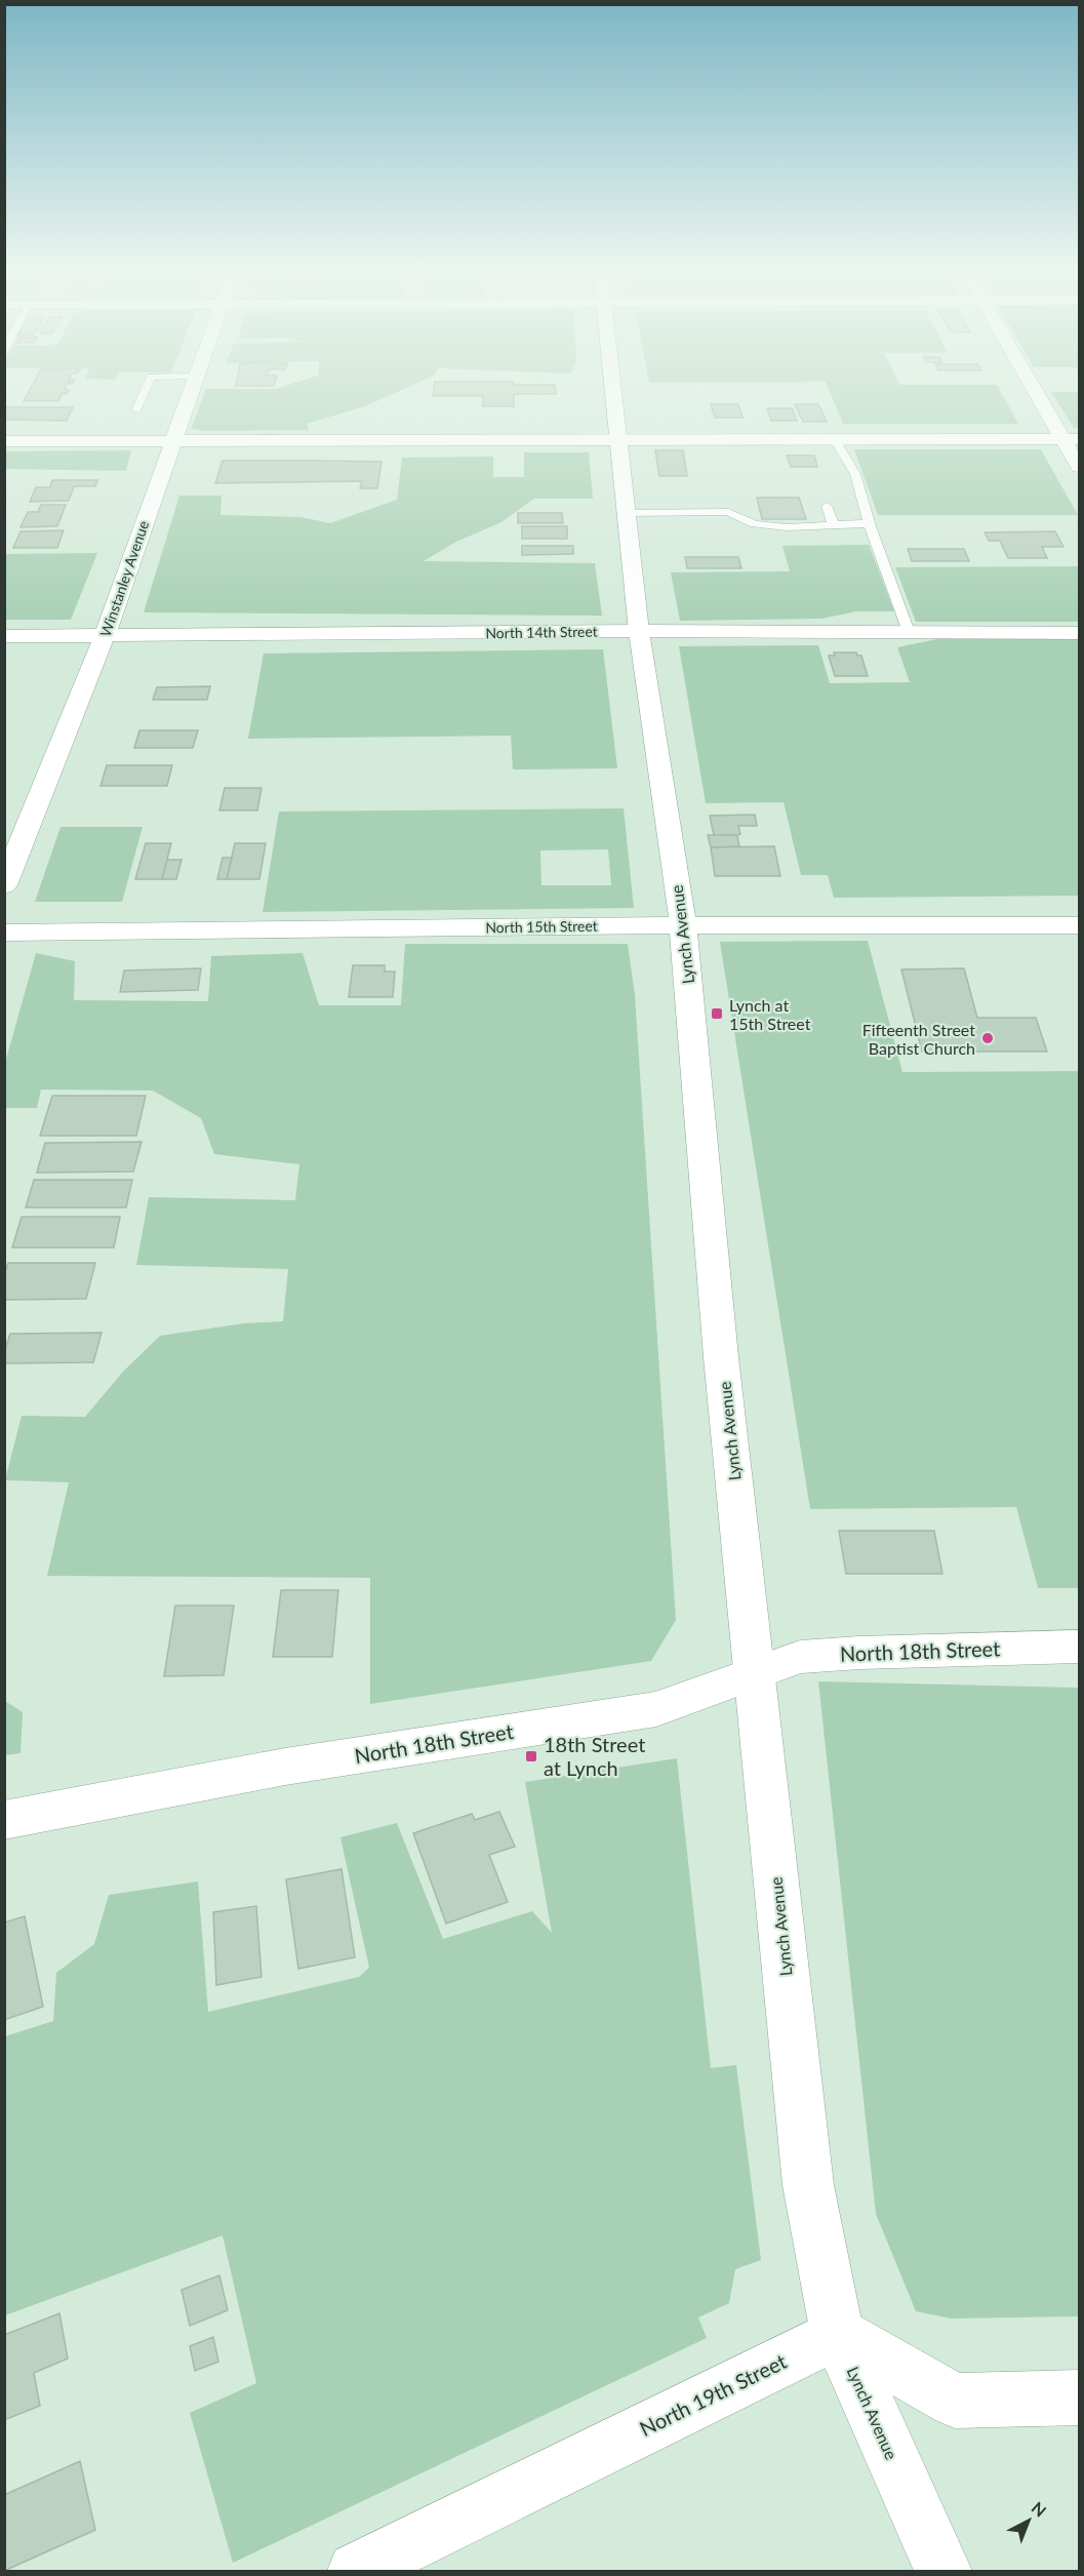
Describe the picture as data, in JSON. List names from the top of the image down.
{
  "streets": {
    "street": [
      "Winstanley Avenue",
      "North 14th Street",
      "North 15th Street",
      "Lynch Avenue",
      "North 18th Street",
      "North 19th Street"
    ]
  },
  "crossings": [
    ["Winstanley Avenue", "North 14th Street"],
    ["North 14th Street", "Lynch Avenue"],
    ["North 15th Street", "Lynch Avenue"],
    ["Lynch Avenue", "North 18th Street"],
    ["Lynch Avenue", "North 19th Street"]
  ],
  "places": {
    "transit": ["Lynch at 15th Street", "18th Street at Lynch"],
    "other": ["Fifteenth Street Baptist Church"]
  },
  "north": "top right"
}
